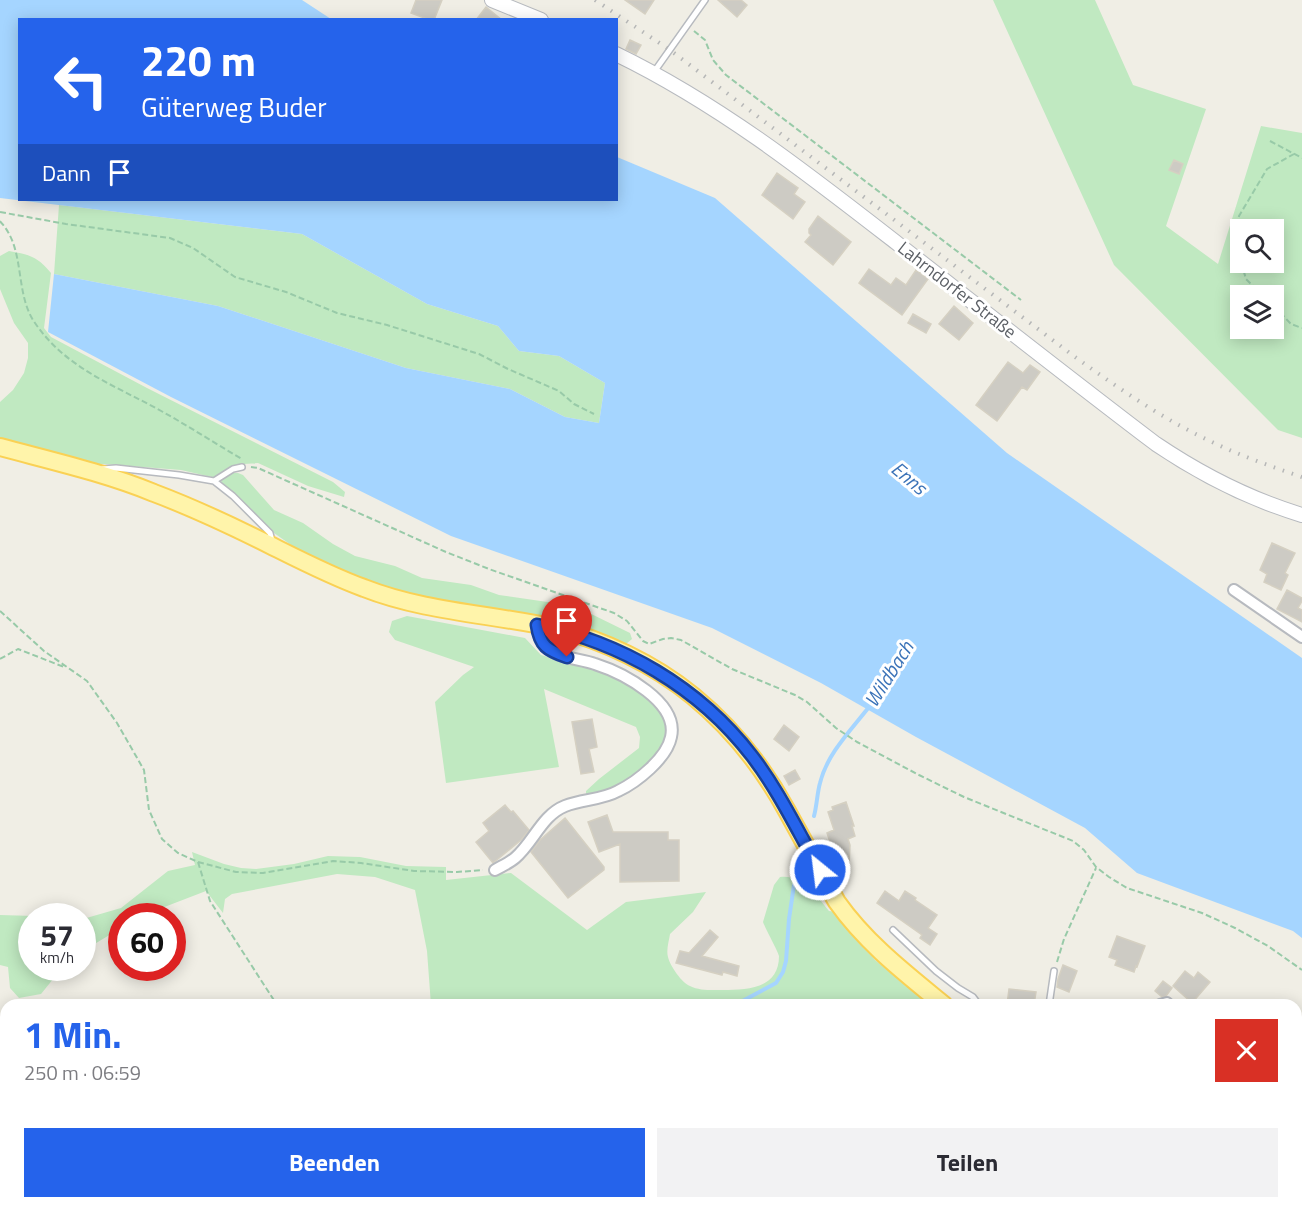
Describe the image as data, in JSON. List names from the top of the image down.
{
  "streets": {
    "street": ["Lahrndorfer Straße"]
  },
  "water": ["Enns", "Wildbach"],
  "page": {
    "turn": ["220 m", "Güterweg Buder"],
    "then": "Dann",
    "speed": "57 km/h",
    "limit": "60",
    "heading": ["1 Min.", "250 m · 06:59"],
    "buttons": ["Beenden", "Teilen"]
  }
}
